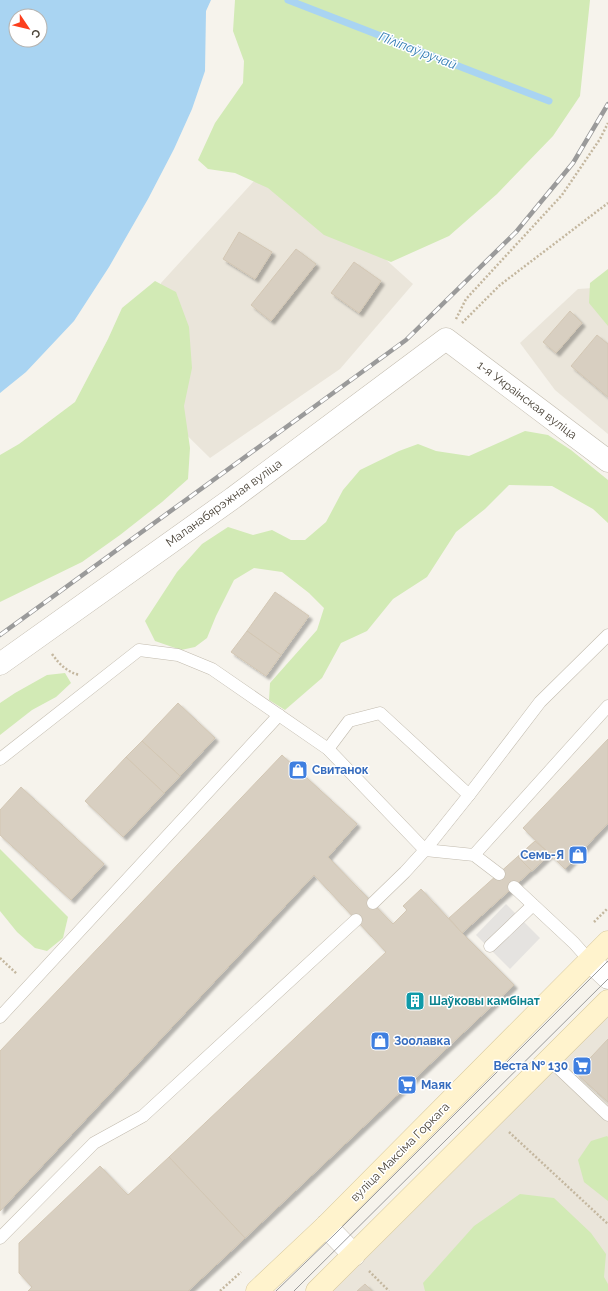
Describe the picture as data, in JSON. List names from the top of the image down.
{
  "streets": {
    "main road": ["вуліца Максіма Горкага"],
    "street": ["1-я Украінская вуліца", "Маланабярэжная вуліца"]
  },
  "crossings": [
    ["1-я Украінская вуліца", "Маланабярэжная вуліца"]
  ],
  "water": ["Піліпаў ручай"],
  "places": {
    "shop": ["Свитанок", "Семь-Я", "Зоолавка"],
    "building": ["Шаўковы камбінат"],
    "supermarket": ["Веста № 130", "Маяк"]
  },
  "north": "bottom right"
}
